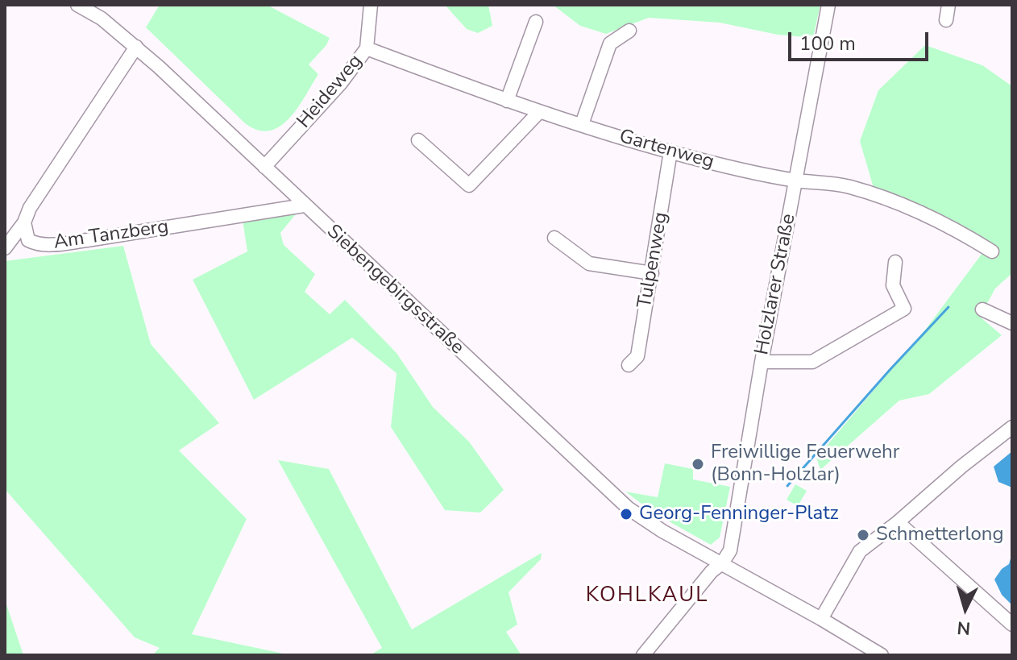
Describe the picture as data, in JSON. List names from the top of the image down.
{
  "streets": {
    "street": [
      "Heideweg",
      "Gartenweg",
      "Am Tanzberg",
      "Tulpenweg",
      "Holzlarer Straße",
      "Siebengebirgsstraße"
    ]
  },
  "crossings": [
    ["Heideweg", "Gartenweg"],
    ["Heideweg", "Siebengebirgsstraße"],
    ["Gartenweg", "Tulpenweg"],
    ["Gartenweg", "Holzlarer Straße"],
    ["Am Tanzberg", "Siebengebirgsstraße"],
    ["Holzlarer Straße", "Siebengebirgsstraße"]
  ],
  "districts": ["KOHLKAUL"],
  "places": ["Freiwillige Feuerwehr (Bonn-Holzlar)", "Georg-Fenninger-Platz", "Schmetterlong"],
  "scale_bar": "100 m",
  "north": "bottom"
}
